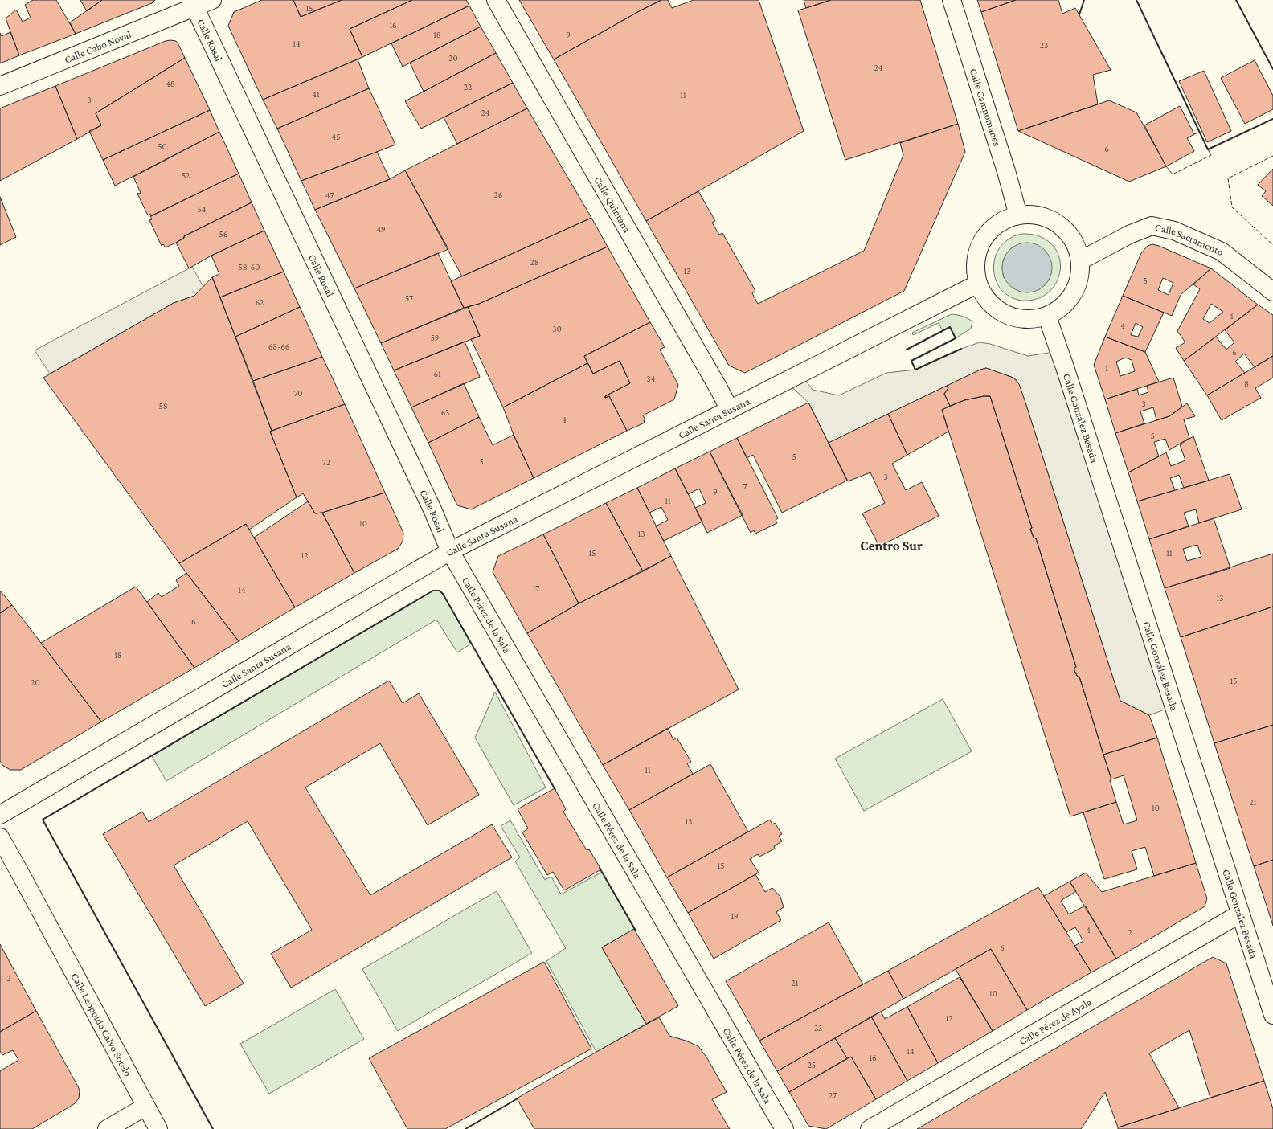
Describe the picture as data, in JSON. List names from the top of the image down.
{
  "streets": {
    "street": [
      "Calle Rosal",
      "Calle Cabo Noval",
      "Calle Campomanes",
      "Calle Quintana",
      "Calle Sacramento",
      "Calle Santa Susana",
      "Calle González Besada",
      "Calle Pérez de la Sala",
      "Calle Pérez de Ayala",
      "Calle Leopoldo Calvo Sotelo"
    ]
  },
  "crossings": [
    ["Calle Rosal", "Calle Cabo Noval"],
    ["Calle Rosal", "Calle Santa Susana"],
    ["Calle Rosal", "Calle Pérez de la Sala"],
    ["Calle Campomanes", "Calle Sacramento"],
    ["Calle Campomanes", "Calle Santa Susana"],
    ["Calle Campomanes", "Calle González Besada"],
    ["Calle Quintana", "Calle Santa Susana"],
    ["Calle Sacramento", "Calle Santa Susana"],
    ["Calle Sacramento", "Calle González Besada"],
    ["Calle Santa Susana", "Calle González Besada"],
    ["Calle Santa Susana", "Calle Pérez de la Sala"],
    ["Calle González Besada", "Calle Pérez de Ayala"]
  ],
  "districts": ["Centro Sur"],
  "house_numbers": [
    "15",
    "16",
    "18",
    "9",
    "14",
    "23",
    "20",
    "24",
    "48",
    "22",
    "41",
    "11",
    "3",
    "24",
    "45",
    "50",
    "6",
    "52",
    "26",
    "47",
    "54",
    "49",
    "56",
    "28",
    "58-60",
    "13",
    "5",
    "57",
    "62",
    "4",
    "4",
    "30",
    "59",
    "68-66",
    "6",
    "1",
    "61",
    "34",
    "8",
    "70",
    "3",
    "58",
    "63",
    "4",
    "5",
    "5",
    "5",
    "72",
    "3",
    "7",
    "9",
    "11",
    "10",
    "13",
    "15",
    "11",
    "12",
    "17",
    "14",
    "13",
    "16",
    "18",
    "15",
    "20",
    "11",
    "21",
    "10",
    "13",
    "15",
    "19",
    "4",
    "2",
    "6",
    "2",
    "21",
    "10",
    "12",
    "23",
    "14",
    "16",
    "25",
    "27"
  ]
}
